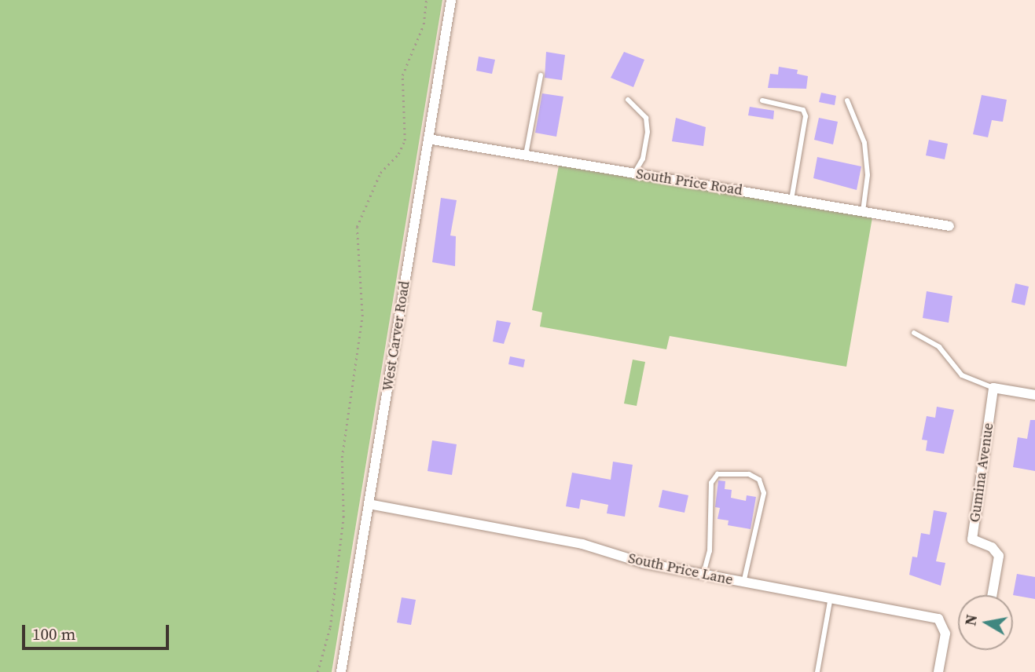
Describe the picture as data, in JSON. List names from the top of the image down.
{
  "streets": {
    "street": [
      "South Price Road",
      "West Carver Road",
      "Gumina Avenue",
      "South Price Lane"
    ]
  },
  "crossings": [
    ["South Price Road", "West Carver Road"],
    ["West Carver Road", "South Price Lane"]
  ],
  "scale_bar": "100 m",
  "north": "left"
}
